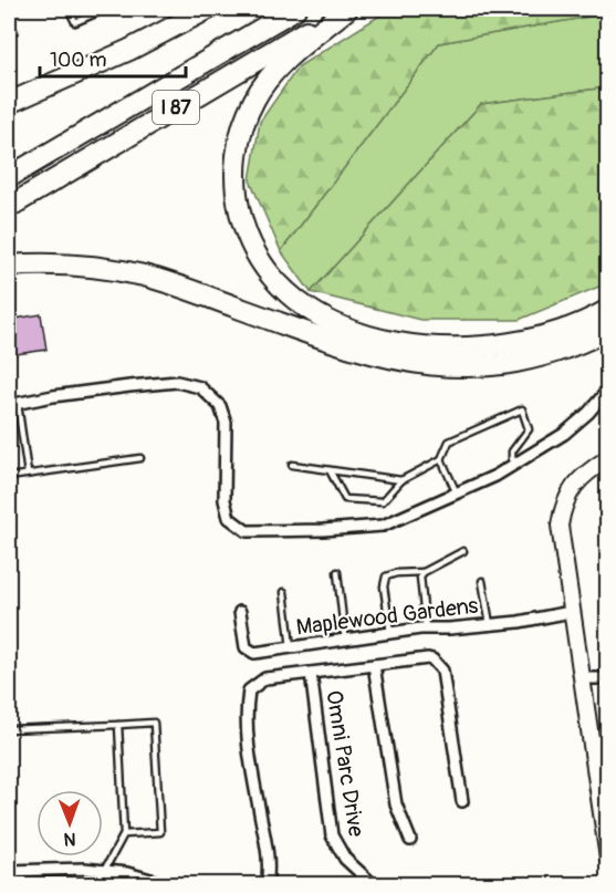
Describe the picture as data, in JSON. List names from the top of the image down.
{
  "streets": {
    "highway": ["I 87"],
    "street": ["Maplewood Gardens", "Omni Parc Drive"]
  },
  "scale_bar": "100 m",
  "north": "bottom"
}
